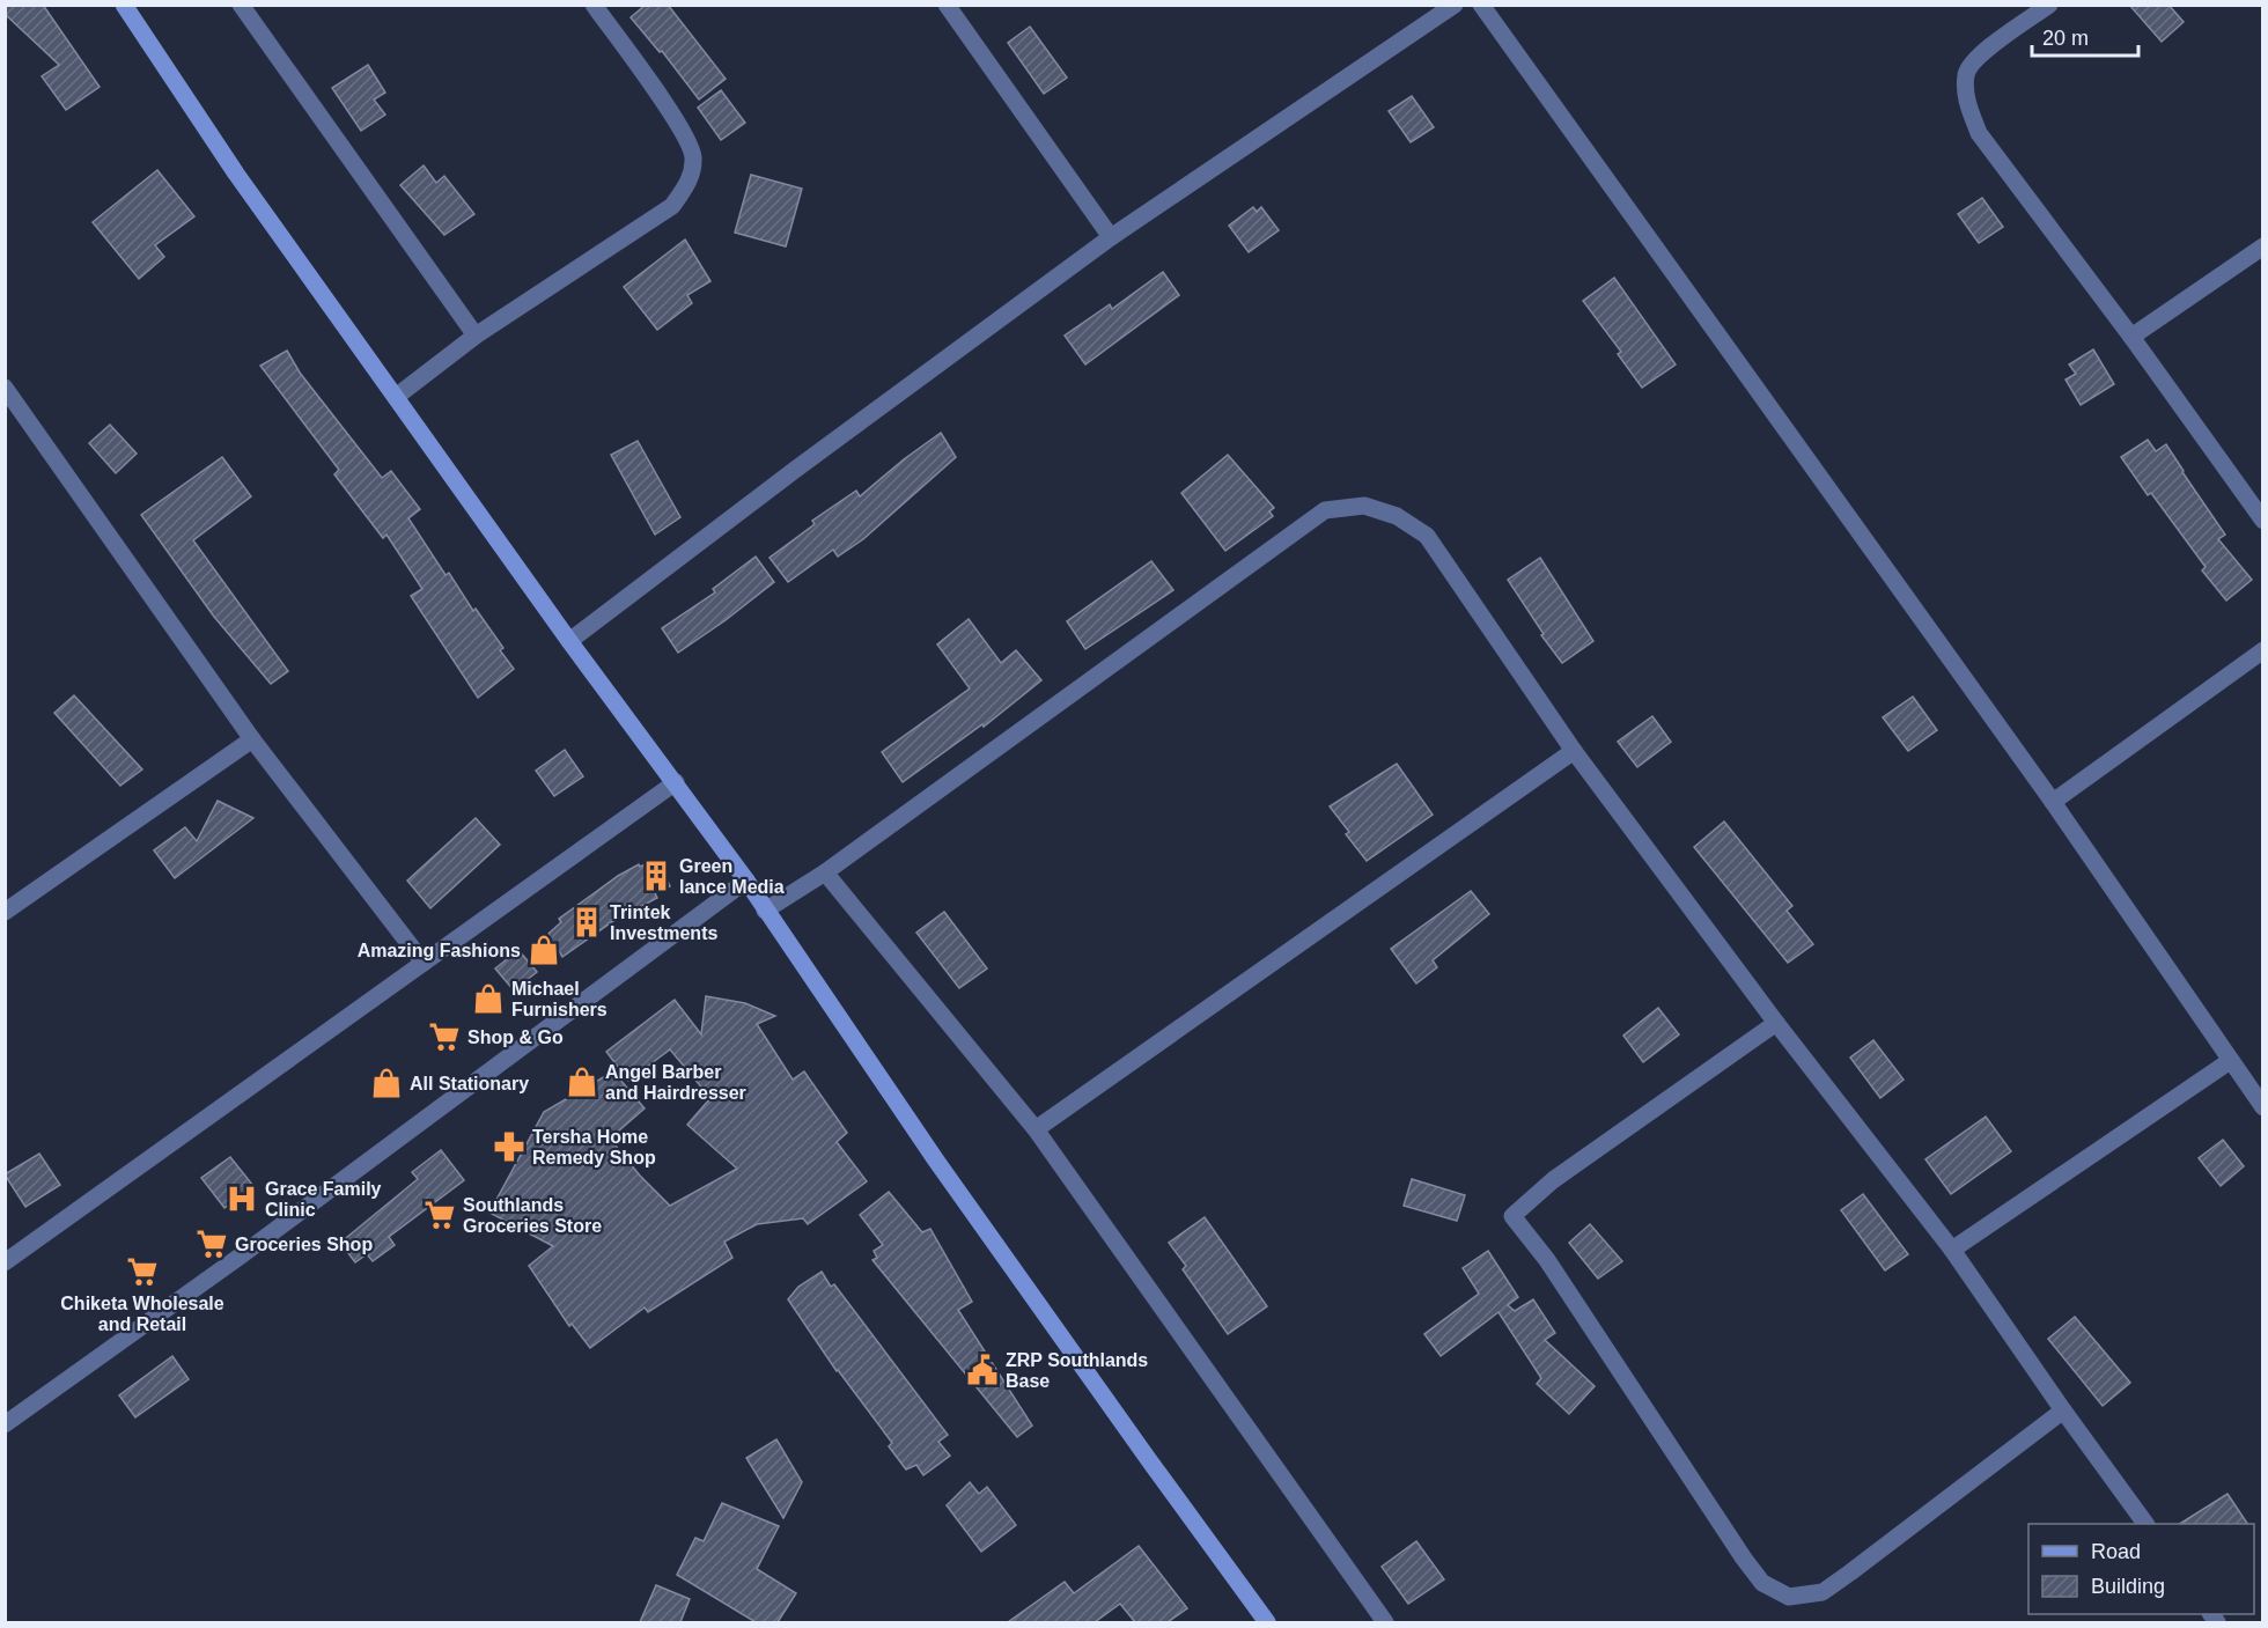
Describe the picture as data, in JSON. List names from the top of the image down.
{
  "places": {
    "building": ["Green lance Media", "Trintek Investments"],
    "shop": [
      "Amazing Fashions",
      "Michael Furnishers",
      "Angel Barber and Hairdresser",
      "All Stationary"
    ],
    "supermarket": [
      "Shop & Go",
      "Southlands Groceries Store",
      "Groceries Shop",
      "Chiketa Wholesale and Retail"
    ],
    "pharmacy": ["Tersha Home Remedy Shop"],
    "hospital": ["Grace Family Clinic"],
    "public building": ["ZRP Southlands Base"]
  },
  "legend": ["Road", "Building"],
  "scale_bar": "20 m"
}
